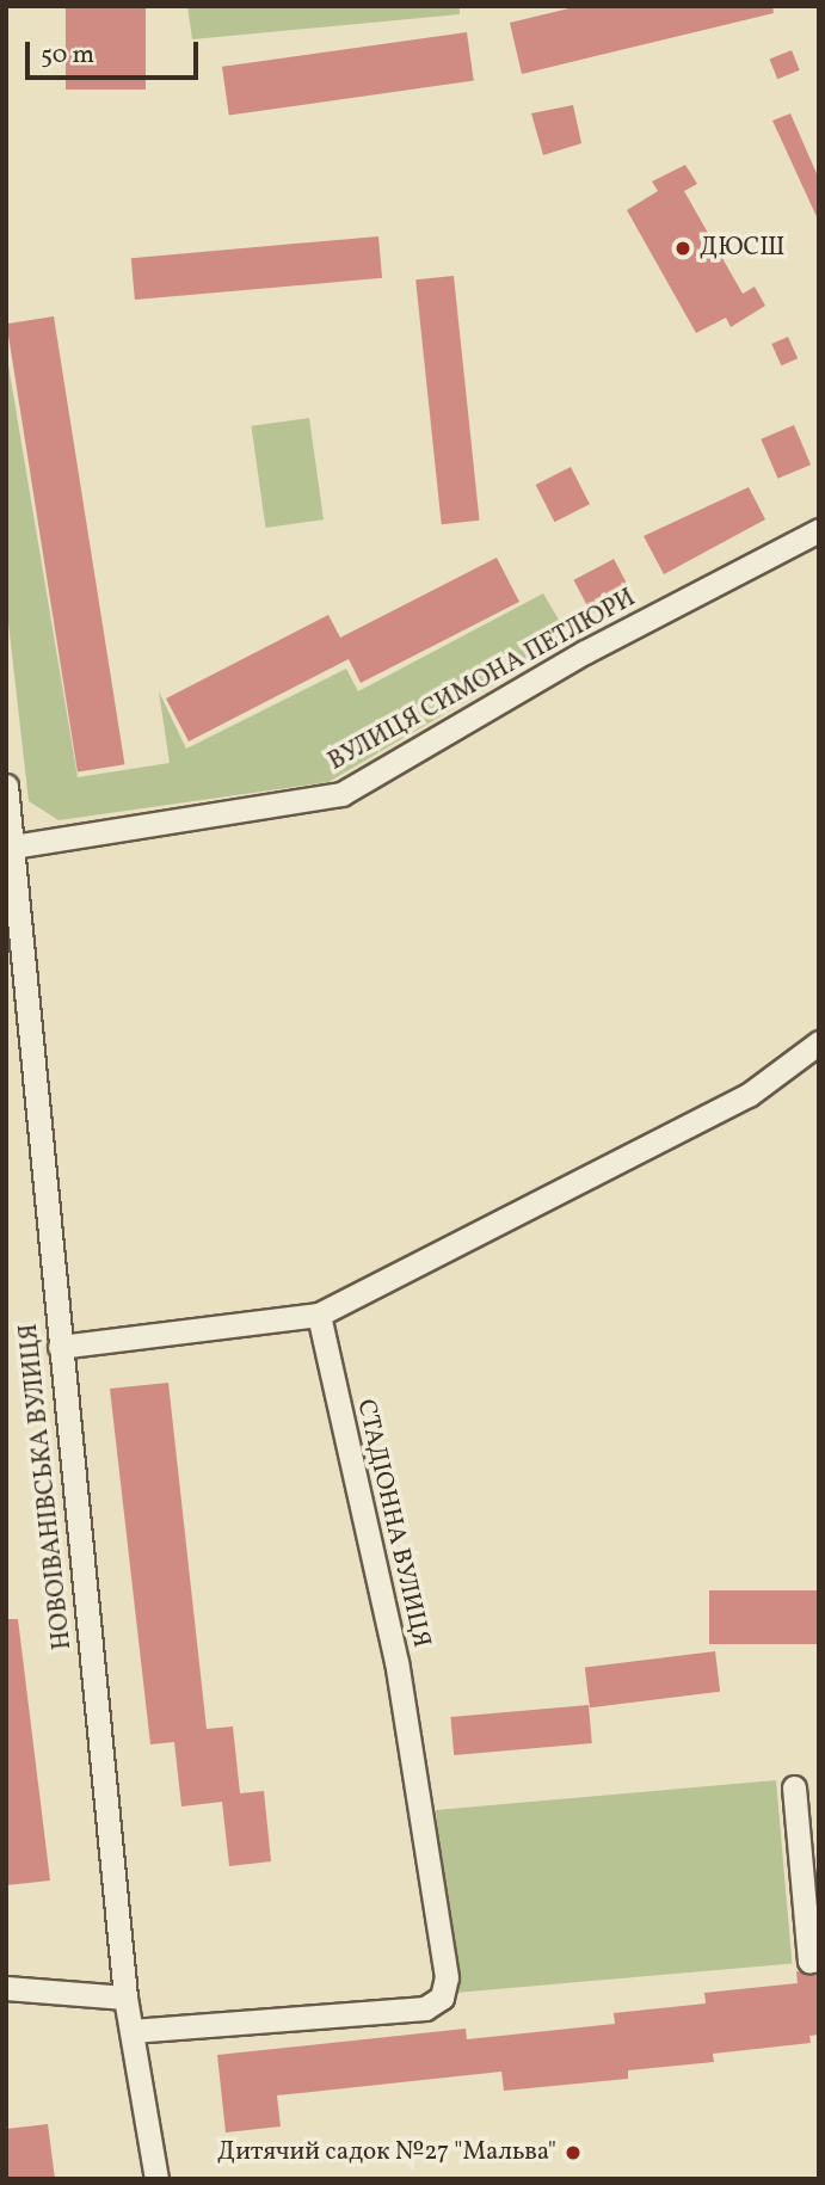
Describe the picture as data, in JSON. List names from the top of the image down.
{
  "streets": {
    "street": ["ВУЛИЦЯ СИМОНА ПЕТЛЮРИ", "НОВОІВАНІВСЬКА ВУЛИЦЯ", "СТАДІОННА ВУЛИЦЯ"]
  },
  "crossings": [
    ["ВУЛИЦЯ СИМОНА ПЕТЛЮРИ", "НОВОІВАНІВСЬКА ВУЛИЦЯ"],
    ["НОВОІВАНІВСЬКА ВУЛИЦЯ", "СТАДІОННА ВУЛИЦЯ"]
  ],
  "places": ["ДЮСШ", "Дитячий садок №27 \"Мальва\""],
  "scale_bar": "50 m"
}
